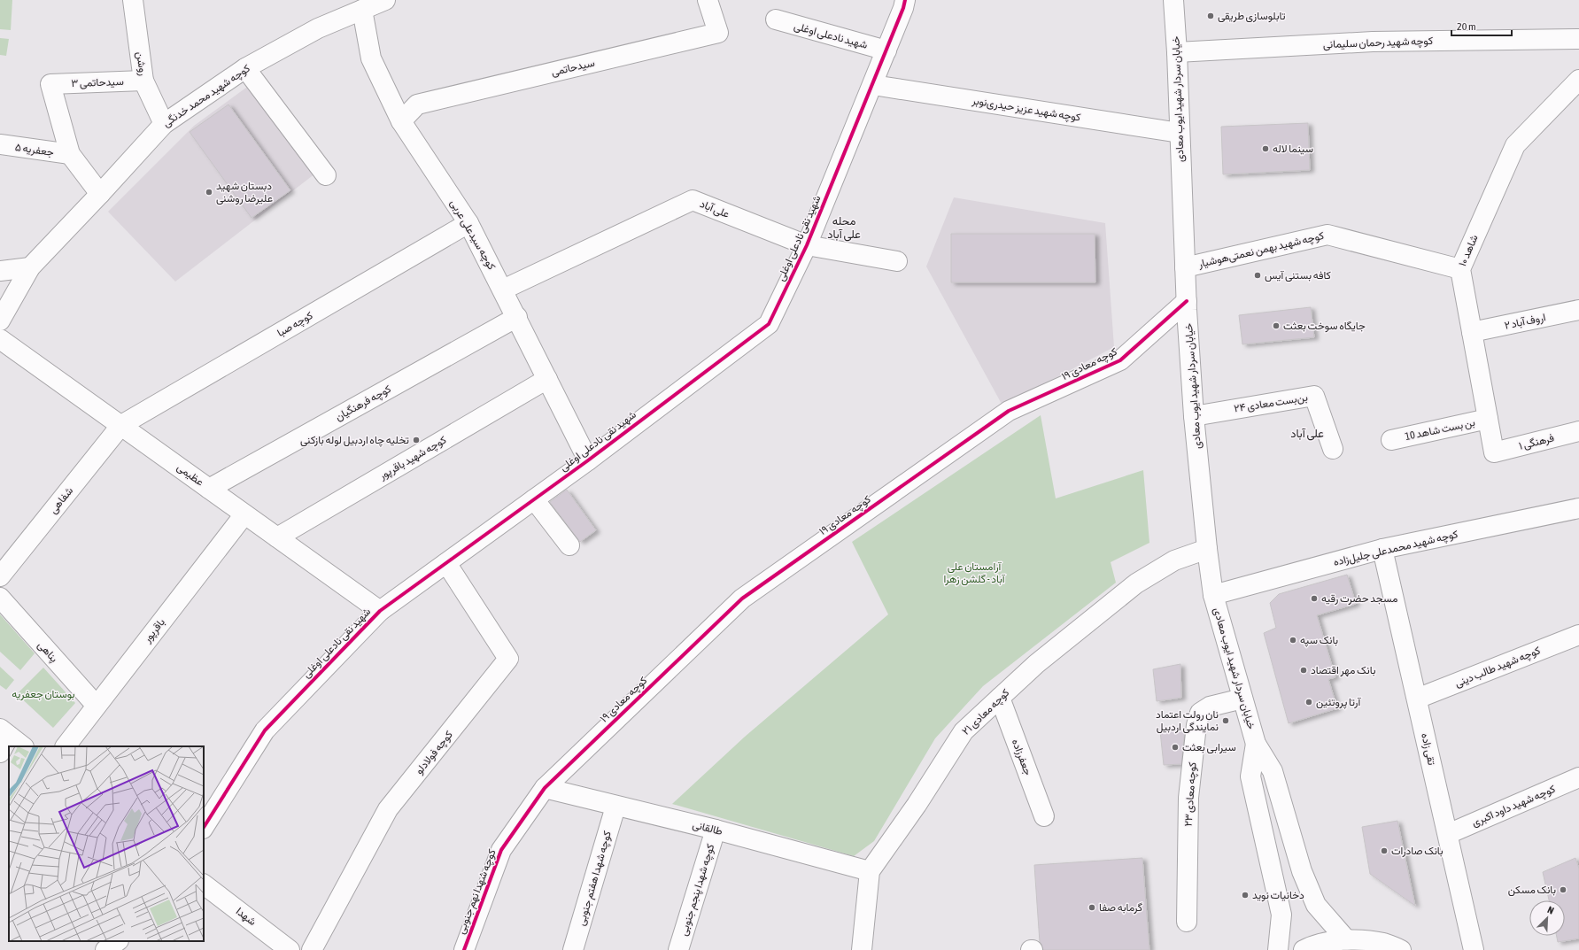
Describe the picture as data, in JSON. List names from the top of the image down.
{
  "streets": {
    "street": [
      "شهید نادعلی اوغلی",
      "کوچه شهید رحمان سلیمانی",
      "روشن",
      "سیدحاتمی",
      "سیدحاتمی ۳",
      "کوچه شهید محمد خدنگی",
      "خیابان سردار شهید ایوب معادی",
      "کوچه شهید عزیز حیدری‌نوبر",
      "جعفریه ۵",
      "علی آباد",
      "کوچه سیدعلی عربی",
      "شهید نقی نادعلی اوغلی",
      "کوچه شهید بهمن نعمتی‌هوشیار",
      "شاهد ۱۰",
      "اروف آباد ۲",
      "کوچه صبا",
      "کوچه معادی ۱۹",
      "کوچه فرهنگیان",
      "بن‌بست معادی ۲۴",
      "بن بست شاهد 10",
      "فرهنگی ۱",
      "کوچه شهید باقرپور",
      "عظیمی",
      "شفاهی",
      "کوچه شهید محمدعلی جلیل‌زاده",
      "باقرپور",
      "پناهی",
      "کوچه شهید طالب دینی",
      "کوچه معادی ۲۱",
      "تقی زاده",
      "کوچه فولادلو",
      "جعفرزاده",
      "کوچه معادی ۲۳",
      "کوچه شهید داود اکبری",
      "طالقانی",
      "کوچه شهدا هفتم جنوبی",
      "کوچه شهدا پنجم جنوبی",
      "کوچه شهدا نهم جنوبی",
      "شهدا"
    ]
  },
  "crossings": [
    ["شهید نادعلی اوغلی", "شهید نقی نادعلی اوغلی"],
    ["کوچه شهید رحمان سلیمانی", "خیابان سردار شهید ایوب معادی"],
    ["روشن", "سیدحاتمی ۳"],
    ["روشن", "کوچه شهید محمد خدنگی"],
    ["سیدحاتمی", "کوچه سیدعلی عربی"],
    ["سیدحاتمی ۳", "جعفریه ۵"],
    ["کوچه شهید محمد خدنگی", "کوچه سیدعلی عربی"],
    ["خیابان سردار شهید ایوب معادی", "کوچه شهید عزیز حیدری‌نوبر"],
    ["خیابان سردار شهید ایوب معادی", "کوچه شهید بهمن نعمتی‌هوشیار"],
    ["خیابان سردار شهید ایوب معادی", "کوچه معادی ۱۹"],
    ["خیابان سردار شهید ایوب معادی", "بن‌بست معادی ۲۴"],
    ["خیابان سردار شهید ایوب معادی", "کوچه شهید محمدعلی جلیل‌زاده"],
    ["خیابان سردار شهید ایوب معادی", "کوچه معادی ۲۱"],
    ["خیابان سردار شهید ایوب معادی", "کوچه معادی ۲۳"],
    ["کوچه شهید عزیز حیدری‌نوبر", "شهید نقی نادعلی اوغلی"],
    ["علی آباد", "کوچه سیدعلی عربی"],
    ["علی آباد", "شهید نقی نادعلی اوغلی"],
    ["کوچه سیدعلی عربی", "شهید نقی نادعلی اوغلی"],
    ["کوچه سیدعلی عربی", "کوچه صبا"],
    ["کوچه سیدعلی عربی", "کوچه فرهنگیان"],
    ["کوچه سیدعلی عربی", "کوچه شهید باقرپور"],
    ["شهید نقی نادعلی اوغلی", "عظیمی"],
    ["شهید نقی نادعلی اوغلی", "کوچه فولادلو"],
    ["کوچه شهید بهمن نعمتی‌هوشیار", "شاهد ۱۰"],
    ["شاهد ۱۰", "اروف آباد ۲"],
    ["شاهد ۱۰", "بن بست شاهد 10"],
    ["شاهد ۱۰", "فرهنگی ۱"],
    ["کوچه صبا", "عظیمی"],
    ["کوچه صبا", "شفاهی"],
    ["کوچه معادی ۱۹", "طالقانی"],
    ["کوچه معادی ۱۹", "کوچه شهدا نهم جنوبی"],
    ["کوچه فرهنگیان", "عظیمی"],
    ["کوچه شهید باقرپور", "عظیمی"],
    ["عظیمی", "شفاهی"],
    ["عظیمی", "باقرپور"],
    ["کوچه شهید محمدعلی جلیل‌زاده", "تقی زاده"],
    ["باقرپور", "پناهی"],
    ["کوچه شهید طالب دینی", "تقی زاده"],
    ["کوچه معادی ۲۱", "جعفرزاده"],
    ["کوچه معادی ۲۱", "طالقانی"],
    ["تقی زاده", "کوچه شهید داود اکبری"],
    ["طالقانی", "کوچه شهدا هفتم جنوبی"],
    ["طالقانی", "کوچه شهدا پنجم جنوبی"],
    ["طالقانی", "کوچه شهدا نهم جنوبی"]
  ],
  "districts": ["محله علی آباد", "علی آباد"],
  "parks": ["آرامستان علی آباد - گلشن زهرا", "بوستان جعفریه"],
  "places": [
    "تابلوسازی طریقی",
    "سینما لاله",
    "دبستان شهید علیرضا روشنی",
    "کافه بستنی آیس",
    "جایگاه سوخت بعثت",
    "تخلیه چاه اردبیل لوله بازکنی",
    "مسجد حضرت رقیه",
    "بانک سپه",
    "بانک مهر اقتصاد",
    "آرتا پروتئین",
    "نان رولت اعتماد نمایندگی اردبیل",
    "سیرابی بعثت",
    "بانک صادرات",
    "بانک مسکن",
    "دخانیات نوید",
    "گرمابه صفا"
  ],
  "scale_bar": "20 m",
  "north": "top right"
}
